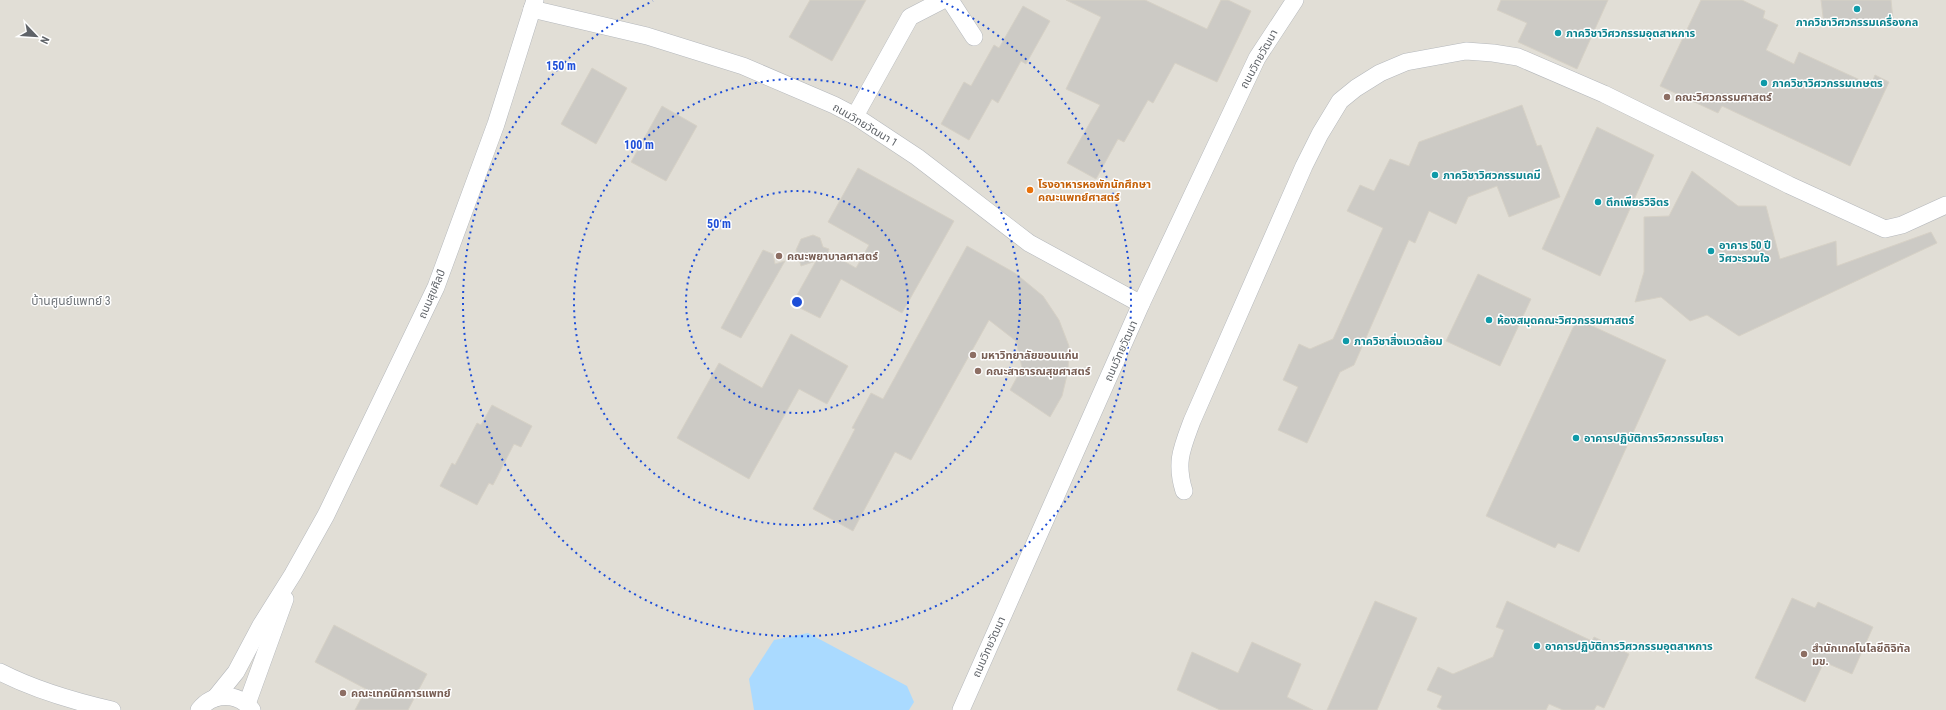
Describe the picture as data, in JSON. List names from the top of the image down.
{
  "streets": {
    "street": ["ถนนวิทยวัฒนา", "ถนนวิทยวัฒนา 1", "ถนนสุขศิลป์"]
  },
  "crossings": [
    ["ถนนวิทยวัฒนา", "ถนนวิทยวัฒนา 1"],
    ["ถนนวิทยวัฒนา 1", "ถนนสุขศิลป์"]
  ],
  "districts": ["บ้านศูนย์แพทย์ 3"],
  "places": [
    "ภาควิชาวิศวกรรมเครื่องกล",
    "ภาควิชาวิศวกรรมอุตสาหการ",
    "ภาควิชาวิศวกรรมเกษตร",
    "คณะวิศวกรรมศาสตร์",
    "ภาควิชาวิศวกรรมเคมี",
    "โรงอาหารหอพักนักศึกษา คณะแพทย์ศาสตร์",
    "ตึกเพียรวิจิตร",
    "อาคาร 50 ปี วิศวะรวมใจ",
    "คณะพยาบาลศาสตร์",
    "ห้องสมุดคณะวิศวกรรมศาสตร์",
    "ภาควิชาสิ่งแวดล้อม",
    "มหาวิทยาลัยขอนแก่น",
    "คณะสาธารณสุขศาสตร์",
    "อาคารปฏิบัติการวิศวกรรมโยธา",
    "อาคารปฏิบัติการวิศวกรรมอุตสาหการ",
    "สำนักเทคโนโลยีดิจิทัล มข.",
    "คณะเทคนิคการแพทย์"
  ],
  "north": "bottom right",
  "rings": ["150 m", "100 m", "50 m"]
}
